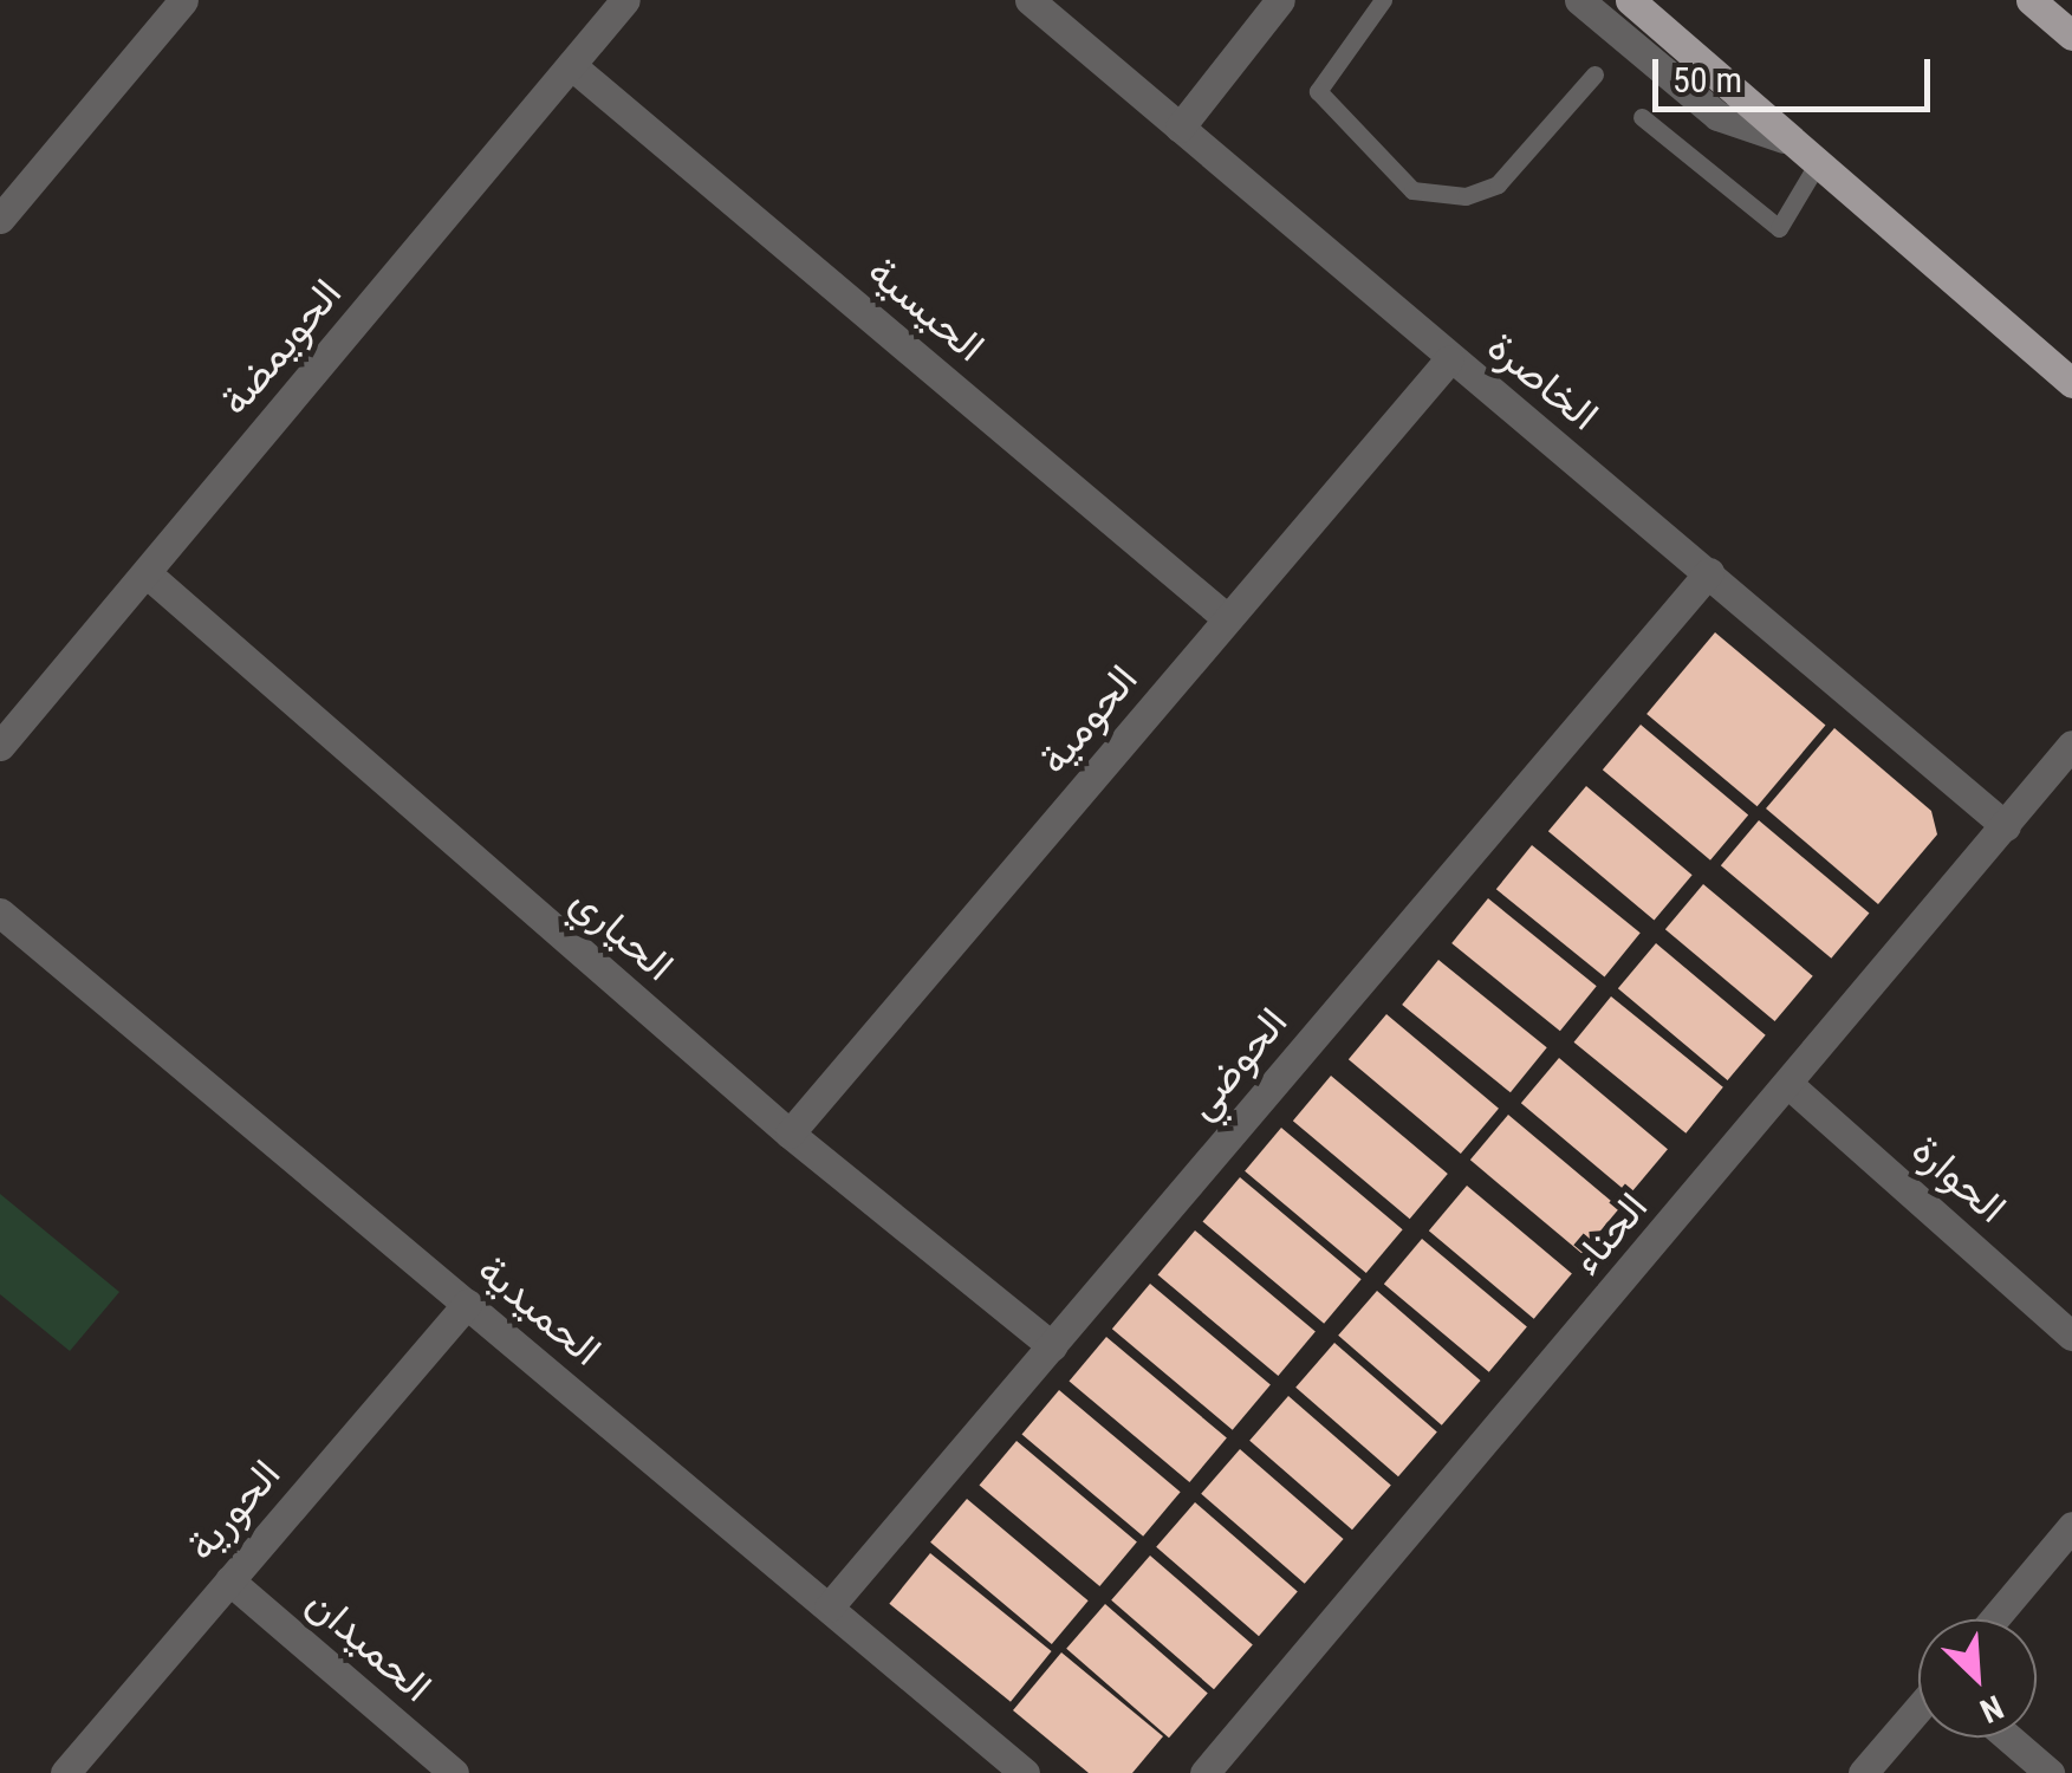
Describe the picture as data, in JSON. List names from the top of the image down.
{
  "streets": {
    "street": [
      "الحيسية",
      "الحويمضة",
      "الخاصرة",
      "الحومية",
      "الحياري",
      "الحوضي",
      "الحوارة",
      "الحناء",
      "الحميدية",
      "الحورية",
      "الحميدان"
    ]
  },
  "crossings": [
    ["الحيسية", "الحويمضة"],
    ["الحيسية", "الحومية"],
    ["الحويمضة", "الحياري"],
    ["الخاصرة", "الحومية"],
    ["الخاصرة", "الحوضي"],
    ["الخاصرة", "الحناء"],
    ["الحومية", "الحياري"],
    ["الحياري", "الحوضي"],
    ["الحوضي", "الحميدية"],
    ["الحوارة", "الحناء"],
    ["الحميدية", "الحورية"],
    ["الحورية", "الحميدان"]
  ],
  "scale_bar": "50 m",
  "north": "bottom right"
}
